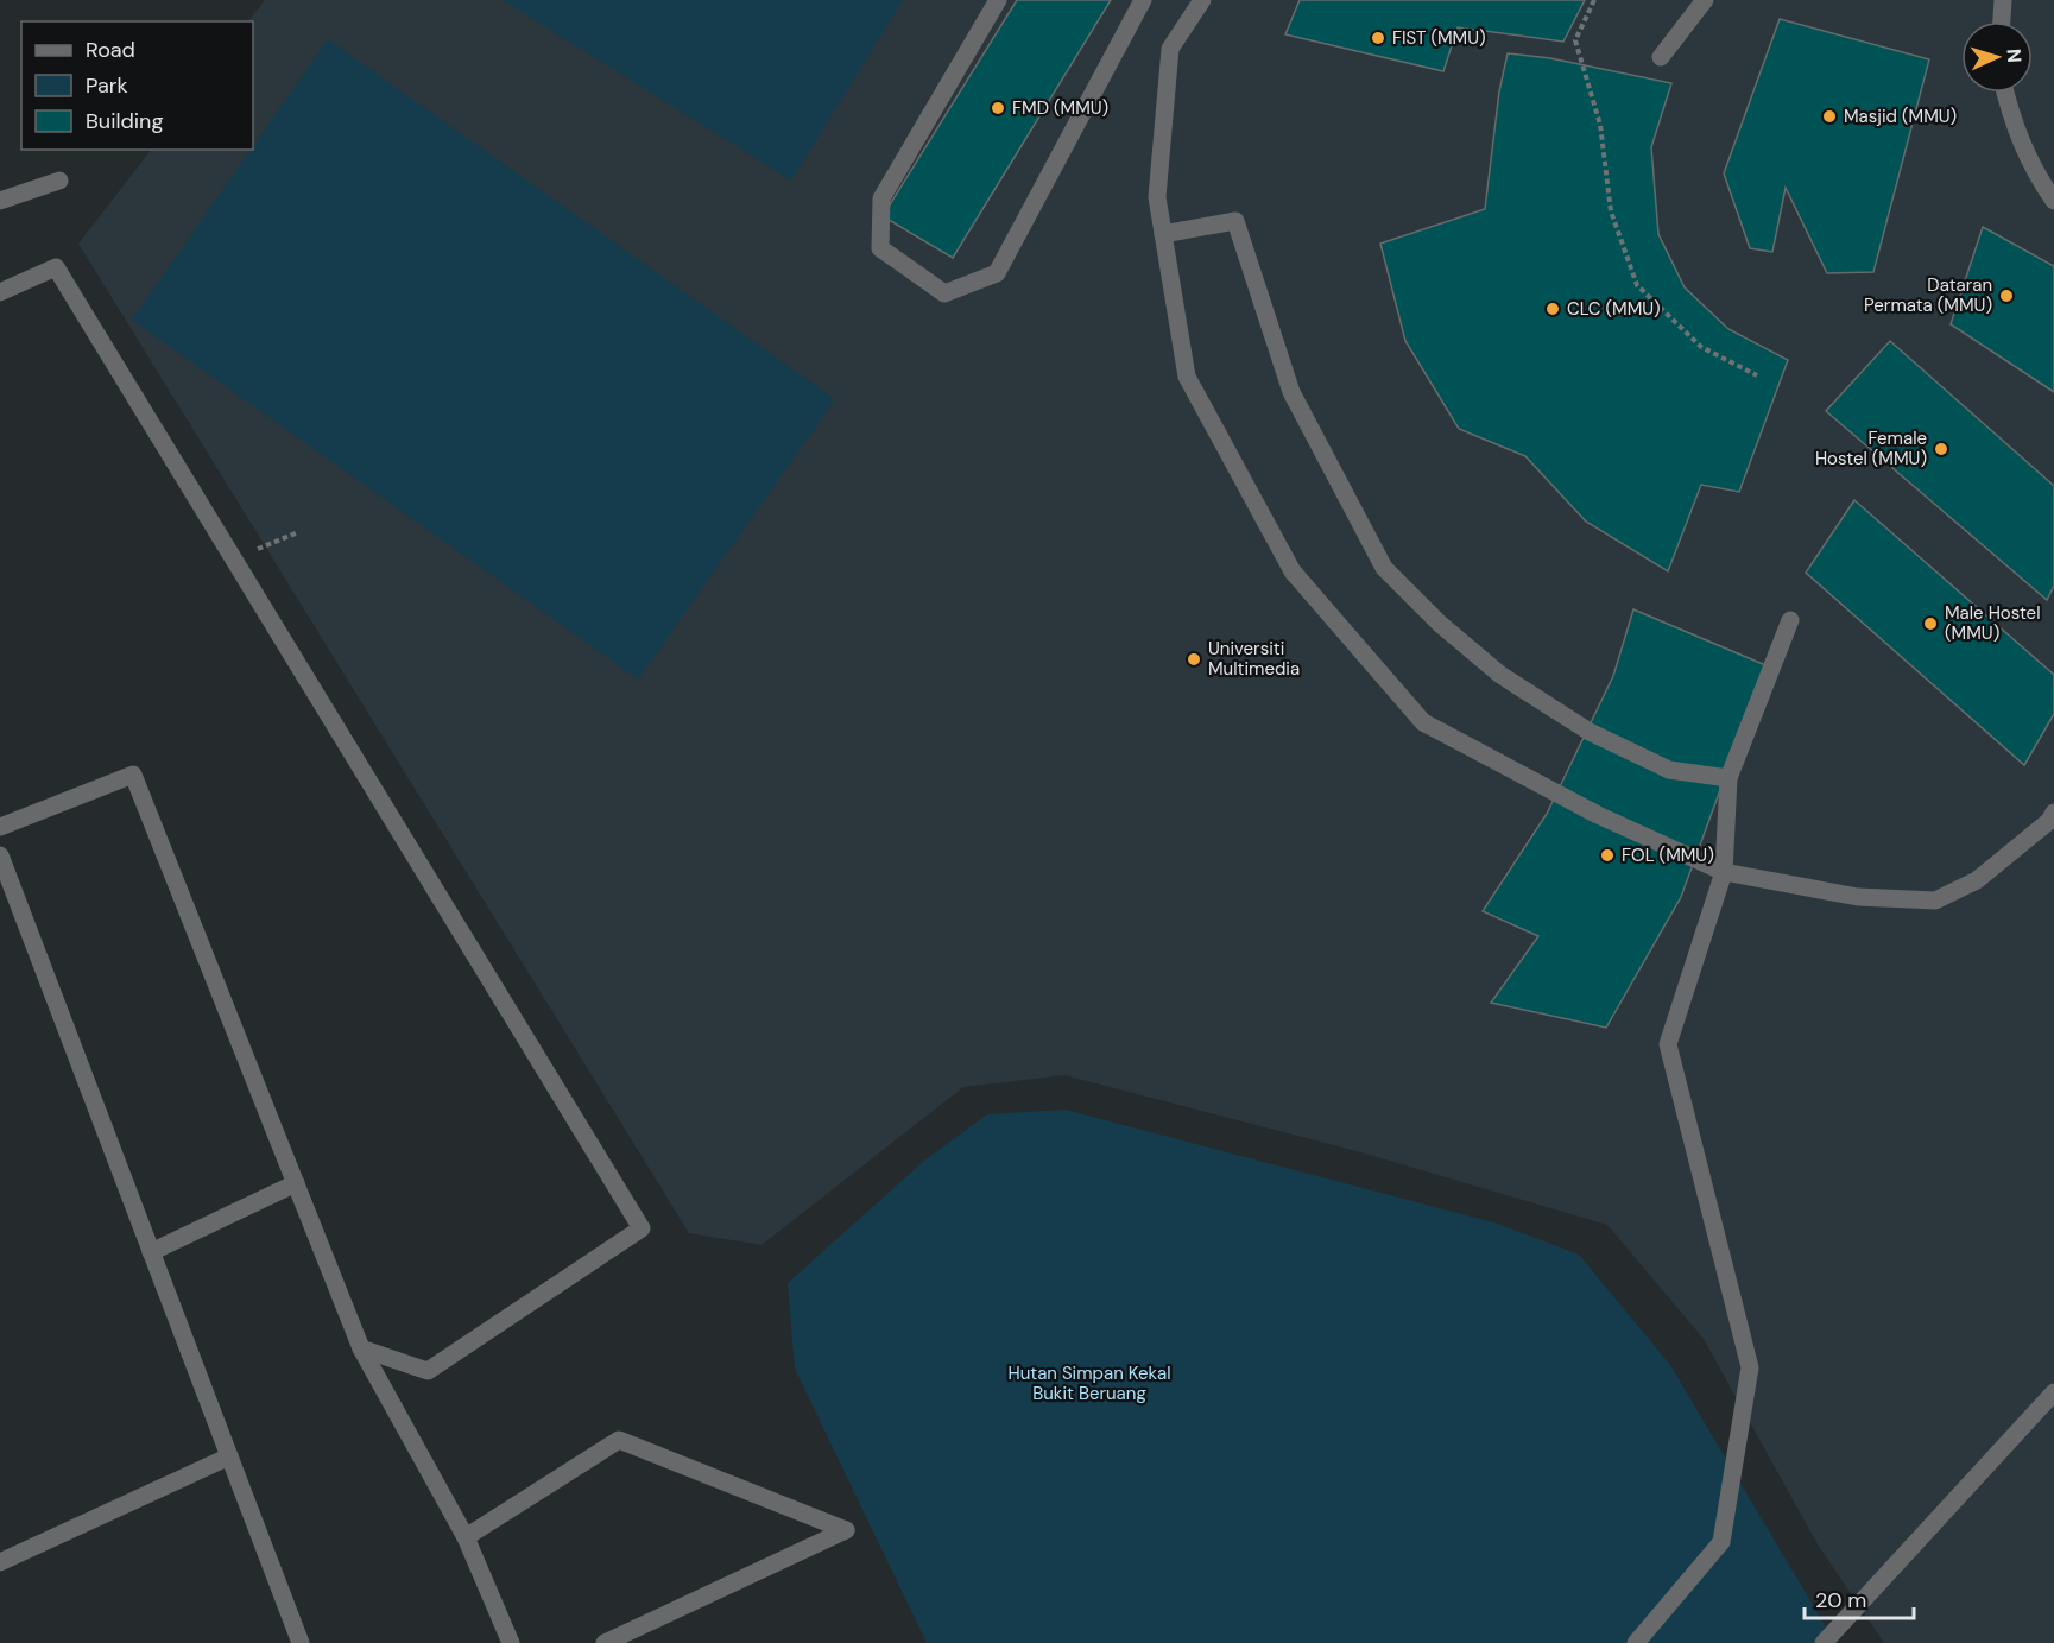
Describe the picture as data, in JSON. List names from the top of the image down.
{
  "parks": ["Hutan Simpan Kekal Bukit Beruang"],
  "places": [
    "FIST (MMU)",
    "FMD (MMU)",
    "Masjid (MMU)",
    "Dataran Permata (MMU)",
    "CLC (MMU)",
    "Female Hostel (MMU)",
    "Male Hostel (MMU)",
    "Universiti Multimedia",
    "FOL (MMU)"
  ],
  "legend": ["Road", "Park", "Building"],
  "scale_bar": "20 m",
  "north": "right"
}
